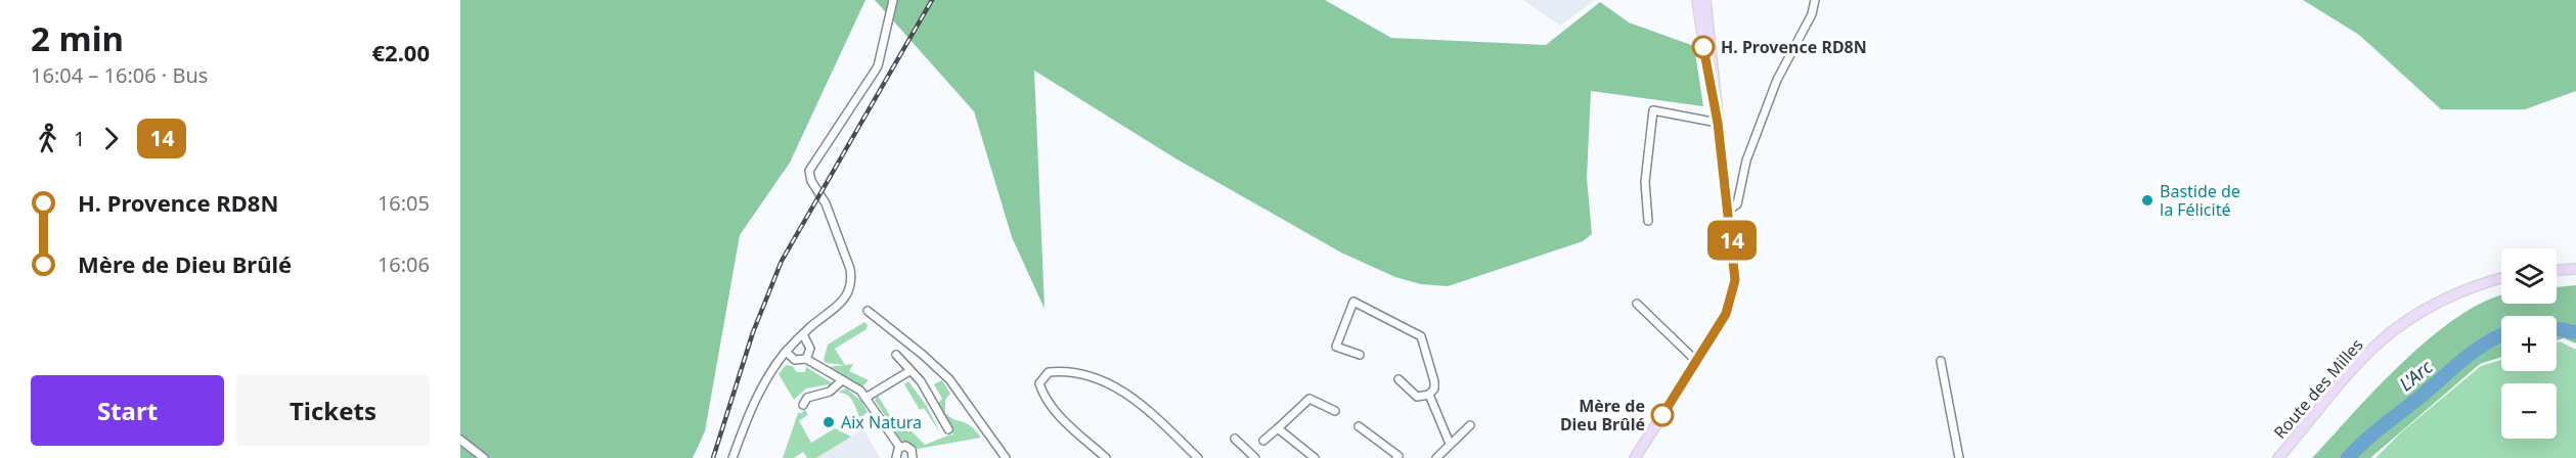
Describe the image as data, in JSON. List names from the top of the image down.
{
  "streets": {
    "main road": ["Route des Milles"]
  },
  "water": ["L'Arc"],
  "places": [
    "H. Provence RD8N",
    "Bastide de la Félicité",
    "Mère de Dieu Brûlé",
    "Aix Natura"
  ],
  "lines": ["bus line 14"],
  "page": {
    "heading": ["2 min", "16:04 – 16:06 · Bus", "€2.00"],
    "on_map": "14",
    "legs": ["1", "14"],
    "list": [
      {
        "name": "H. Provence RD8N",
        "value": "16:05"
      },
      {
        "name": "Mère de Dieu Brûlé",
        "value": "16:06"
      }
    ],
    "map_buttons": ["+", "−"],
    "buttons": ["Start", "Tickets"]
  }
}
